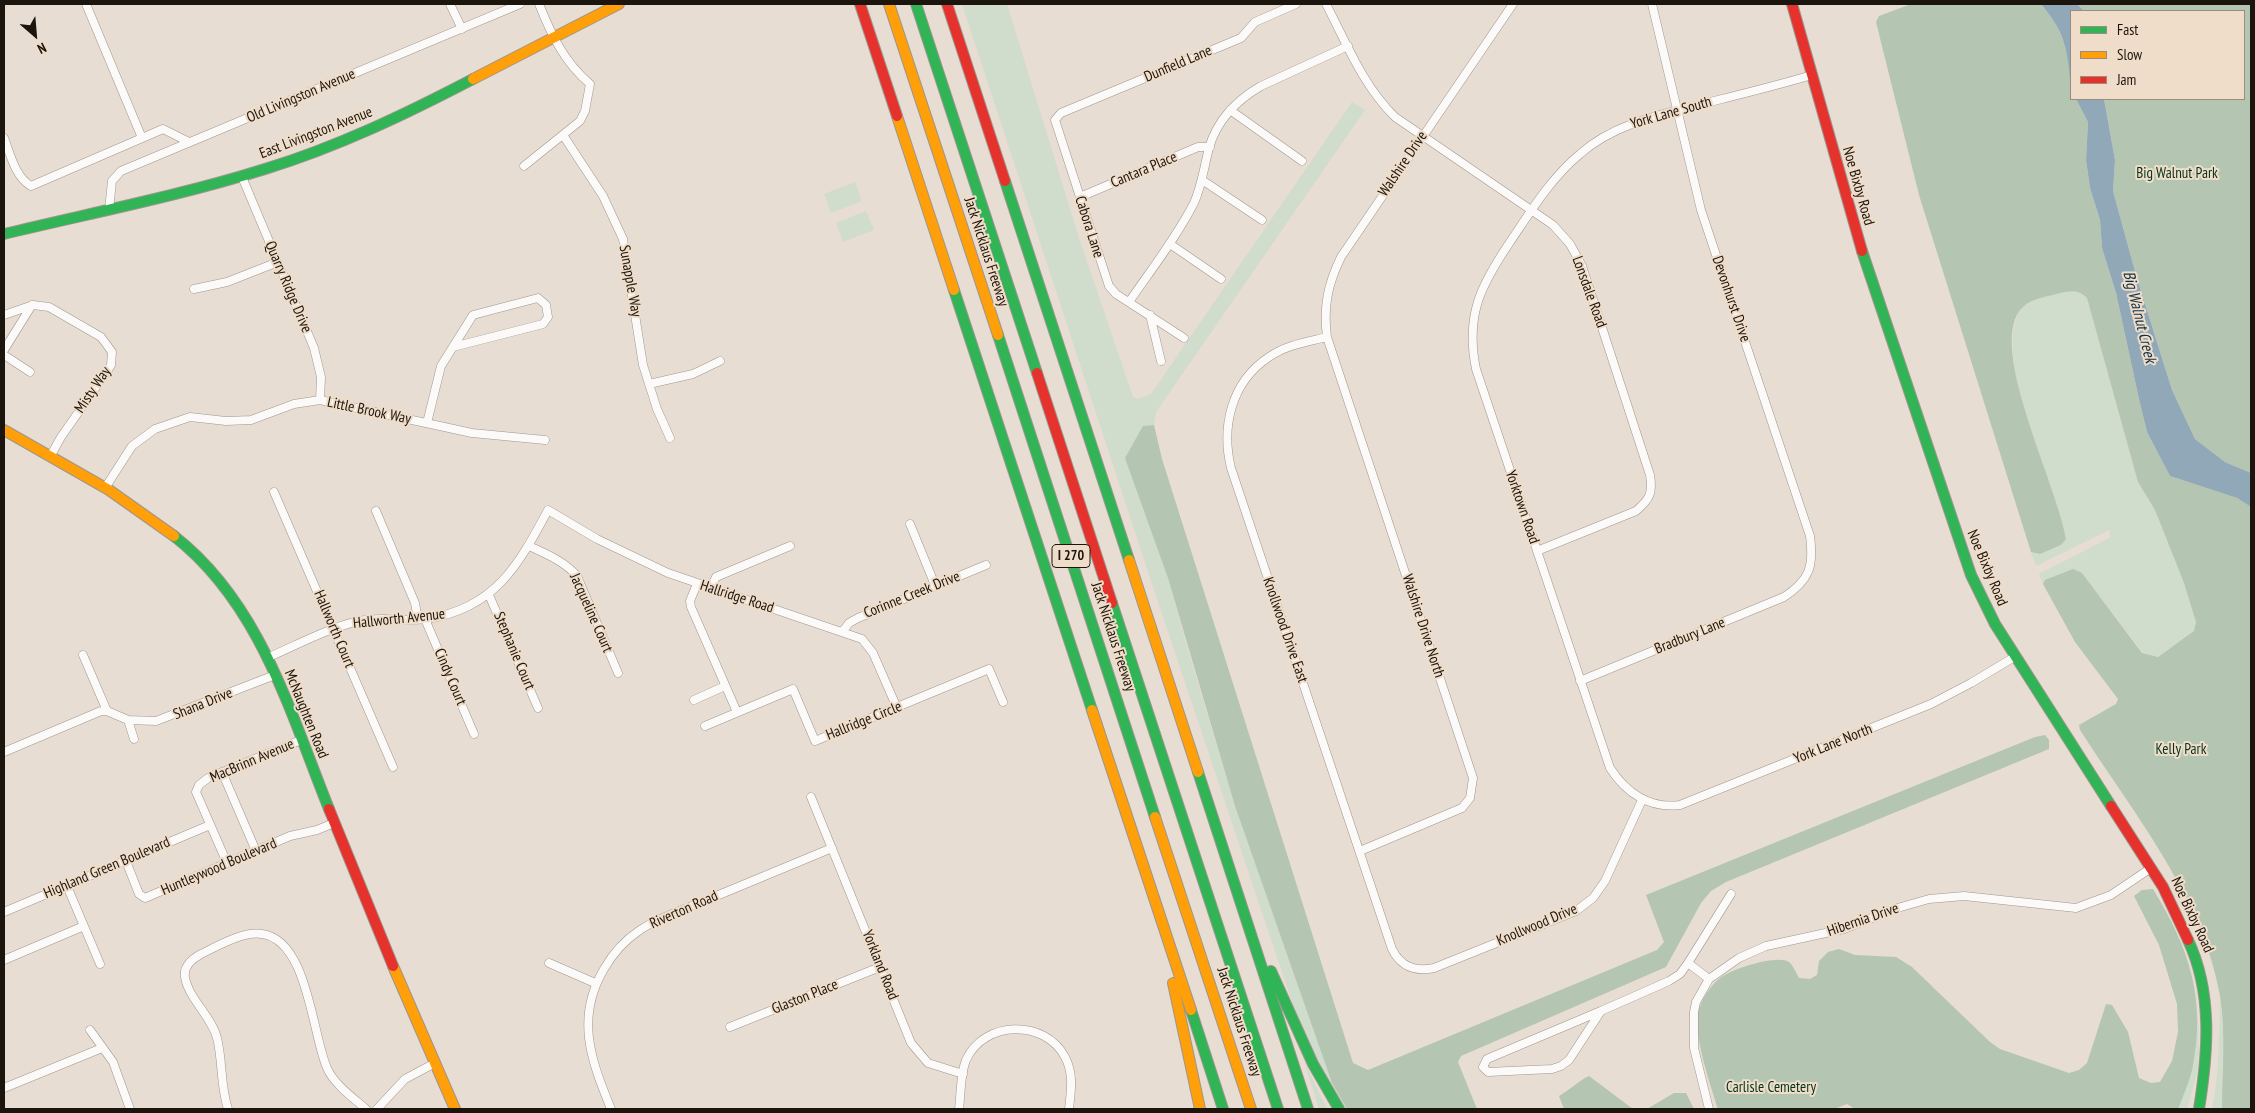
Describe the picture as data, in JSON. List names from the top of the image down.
{
  "streets": {
    "main road": [
      "East Livingston Avenue",
      "Noe Bixby Road",
      "Jack Nicklaus Freeway",
      "I 270",
      "McNaughten Road"
    ],
    "street": [
      "Dunfield Lane",
      "Old Livingston Avenue",
      "York Lane South",
      "Walshire Drive",
      "Cantara Place",
      "Cabora Lane",
      "Sunapple Way",
      "Quarry Ridge Drive",
      "Lonsdale Road",
      "Devonhurst Drive",
      "Misty Way",
      "Little Brook Way",
      "Yorktown Road",
      "Corinne Creek Drive",
      "Hallridge Road",
      "Jacqueline Court",
      "Hallworth Avenue",
      "Walshire Drive North",
      "Hallworth Court",
      "Knollwood Drive East",
      "Bradbury Lane",
      "Stephanie Court",
      "Cindy Court",
      "Shana Drive",
      "Hallridge Circle",
      "York Lane North",
      "MacBrinn Avenue",
      "Huntleywood Boulevard",
      "Highland Green Boulevard",
      "Riverton Road",
      "Hibernia Drive",
      "Knollwood Drive",
      "Yorkland Road",
      "Glaston Place"
    ]
  },
  "crossings": [
    ["Dunfield Lane", "Cabora Lane"],
    ["Old Livingston Avenue", "East Livingston Avenue"],
    ["York Lane South", "Noe Bixby Road"],
    ["York Lane South", "Lonsdale Road"],
    ["York Lane South", "Devonhurst Drive"],
    ["York Lane South", "Yorktown Road"],
    ["East Livingston Avenue", "Quarry Ridge Drive"],
    ["Walshire Drive", "Lonsdale Road"],
    ["Walshire Drive", "Walshire Drive North"],
    ["Walshire Drive", "Knollwood Drive East"],
    ["Cantara Place", "Cabora Lane"],
    ["Noe Bixby Road", "York Lane North"],
    ["Noe Bixby Road", "Hibernia Drive"],
    ["Quarry Ridge Drive", "Little Brook Way"],
    ["Lonsdale Road", "Yorktown Road"],
    ["Devonhurst Drive", "Bradbury Lane"],
    ["Misty Way", "McNaughten Road"],
    ["Little Brook Way", "McNaughten Road"],
    ["Yorktown Road", "Bradbury Lane"],
    ["Yorktown Road", "York Lane North"],
    ["Yorktown Road", "Knollwood Drive"],
    ["Corinne Creek Drive", "Hallridge Road"],
    ["Hallridge Road", "Hallworth Avenue"],
    ["Hallridge Road", "Hallridge Circle"],
    ["Jacqueline Court", "Hallworth Avenue"],
    ["Hallworth Avenue", "Hallworth Court"],
    ["Hallworth Avenue", "Stephanie Court"],
    ["Hallworth Avenue", "Cindy Court"],
    ["Hallworth Avenue", "McNaughten Road"],
    ["Walshire Drive North", "Knollwood Drive East"],
    ["Knollwood Drive East", "Knollwood Drive"],
    ["Shana Drive", "McNaughten Road"],
    ["McNaughten Road", "MacBrinn Avenue"],
    ["McNaughten Road", "Huntleywood Boulevard"],
    ["York Lane North", "Knollwood Drive"],
    ["MacBrinn Avenue", "Huntleywood Boulevard"],
    ["MacBrinn Avenue", "Highland Green Boulevard"],
    ["Huntleywood Boulevard", "Highland Green Boulevard"],
    ["Riverton Road", "Yorkland Road"],
    ["Yorkland Road", "Glaston Place"]
  ],
  "water": ["Big Walnut Creek"],
  "parks": ["Big Walnut Park", "Kelly Park", "Carlisle Cemetery"],
  "legend": ["Fast", "Slow", "Jam"],
  "north": "bottom right"
}
